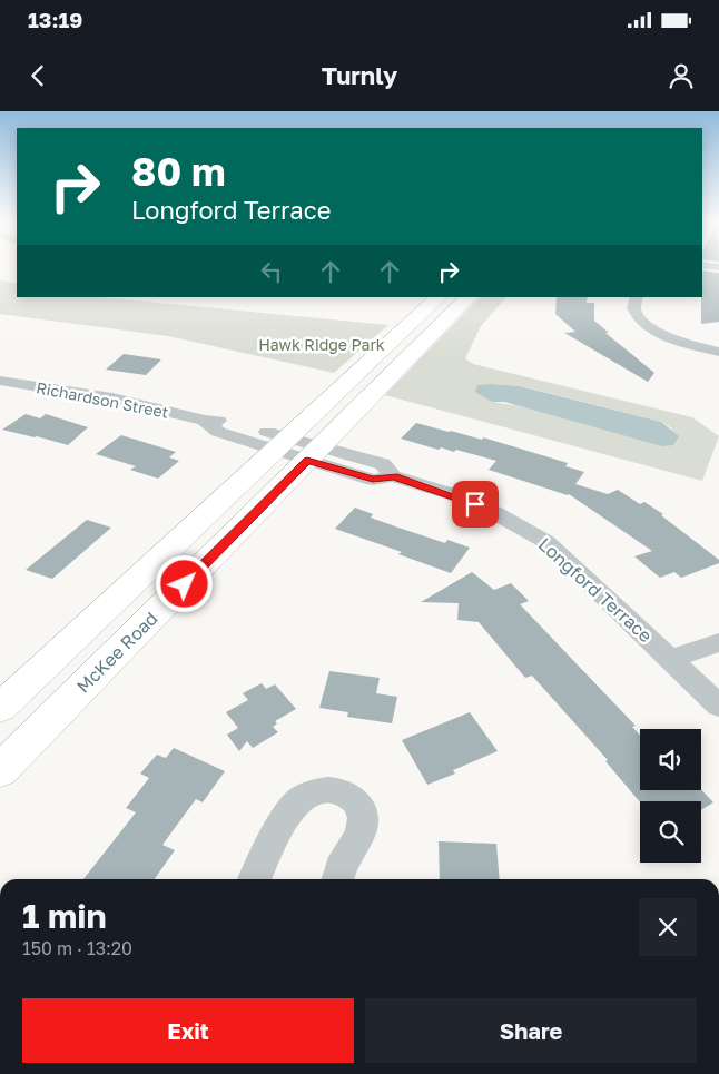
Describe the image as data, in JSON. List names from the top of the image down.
{
  "streets": {
    "main road": ["McKee Road"],
    "street": ["Richardson Street", "Longford Terrace"]
  },
  "crossings": [
    ["Richardson Street", "Longford Terrace"],
    ["Longford Terrace", "McKee Road"]
  ],
  "parks": ["Hawk Ridge Park"],
  "page": {
    "status": "13:19",
    "header": "Turnly",
    "turn": ["80 m", "Longford Terrace"],
    "heading": ["1 min", "150 m · 13:20"],
    "buttons": ["Exit", "Share"]
  }
}
